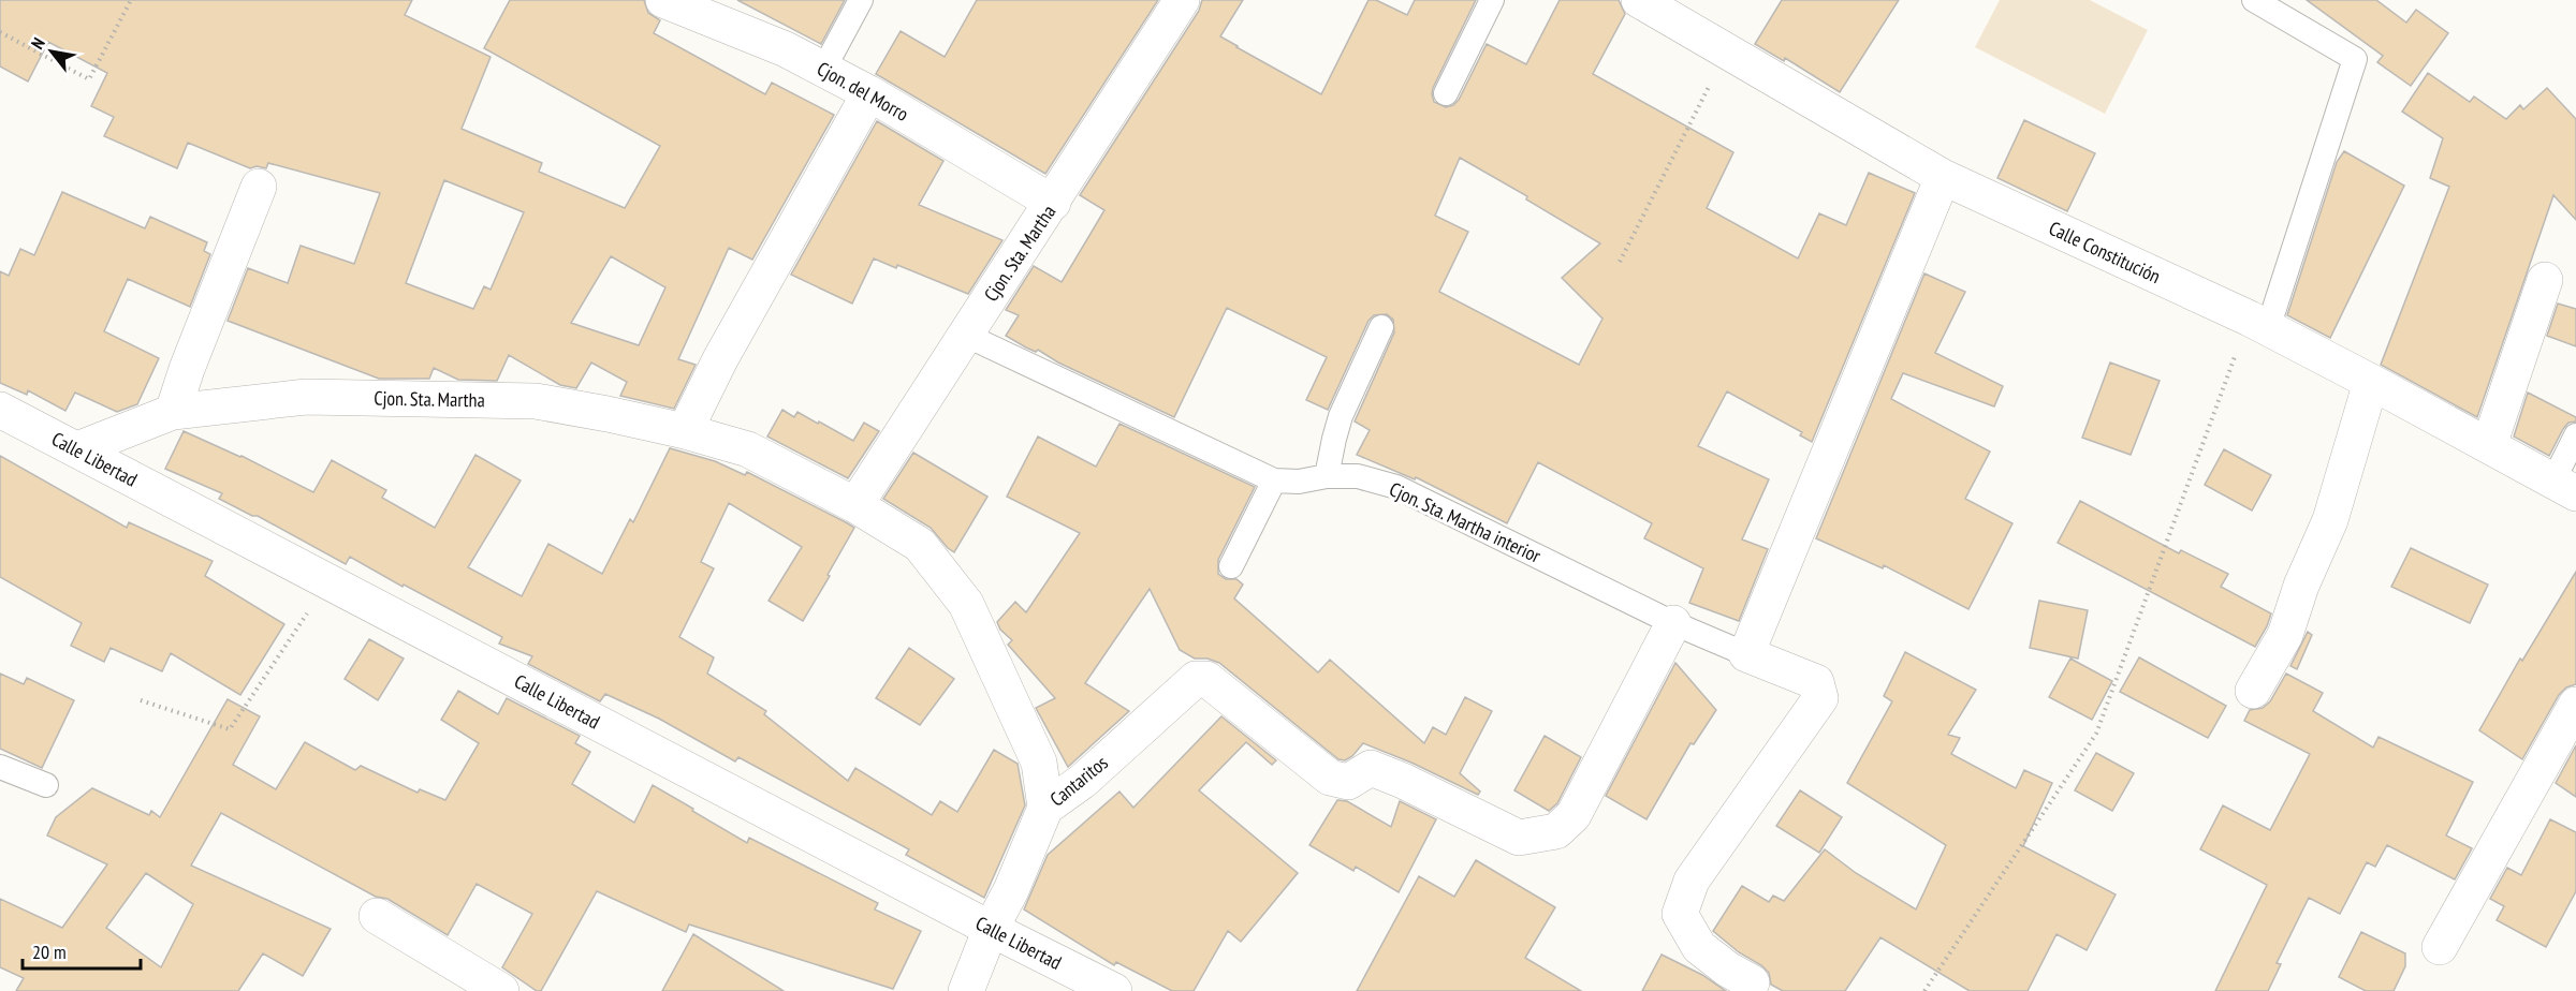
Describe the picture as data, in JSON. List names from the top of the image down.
{
  "streets": {
    "street": [
      "Cjon. del Morro",
      "Calle Constitución",
      "Cjon. Sta. Martha",
      "Calle Libertad",
      "Cantaritos"
    ],
    "lane": ["Cjon. Sta. Martha interior"]
  },
  "crossings": [
    ["Cjon. del Morro", "Cjon. Sta. Martha"],
    ["Cjon. Sta. Martha", "Calle Libertad"],
    ["Cjon. Sta. Martha", "Cjon. Sta. Martha interior"],
    ["Cjon. Sta. Martha", "Cantaritos"],
    ["Calle Libertad", "Cantaritos"],
    ["Cjon. Sta. Martha interior", "Cantaritos"]
  ],
  "scale_bar": "20 m",
  "north": "top left"
}
